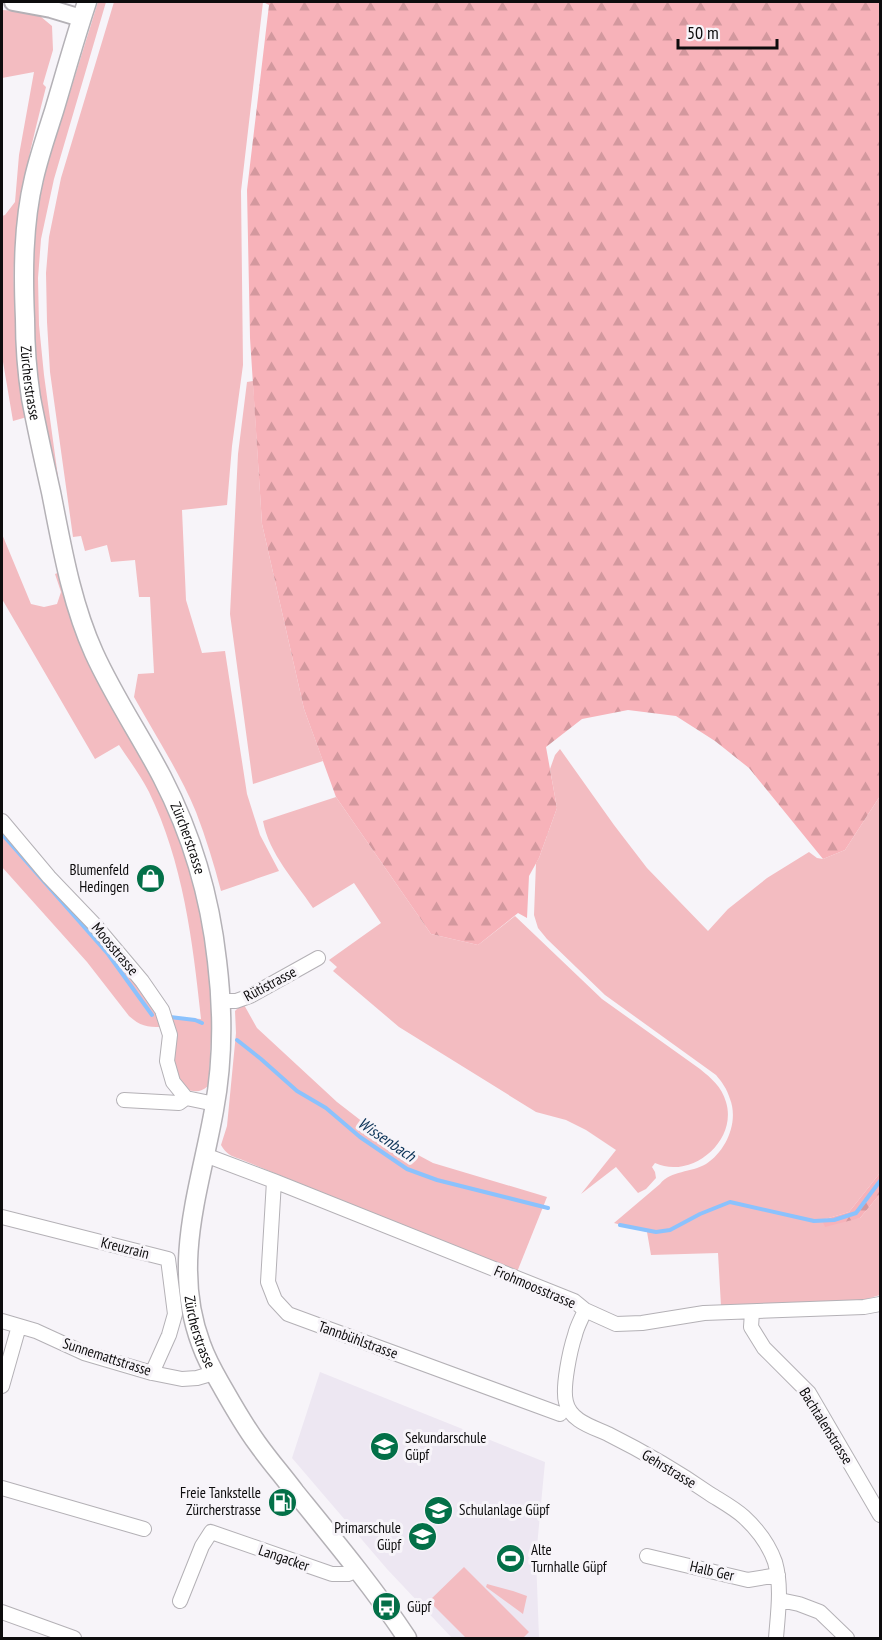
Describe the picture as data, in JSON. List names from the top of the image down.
{
  "streets": {
    "main road": ["Zürcherstrasse"],
    "street": [
      "Moosstrasse",
      "Rütistrasse",
      "Kreuzrain",
      "Frohmoosstrasse",
      "Tannbühlstrasse",
      "Sunnemattstrasse",
      "Bachtalenstrasse",
      "Gehrstrasse",
      "Langacker",
      "Halb Ger"
    ]
  },
  "crossings": [
    ["Zürcherstrasse", "Rütistrasse"],
    ["Zürcherstrasse", "Frohmoosstrasse"],
    ["Zürcherstrasse", "Sunnemattstrasse"],
    ["Zürcherstrasse", "Langacker"],
    ["Kreuzrain", "Sunnemattstrasse"],
    ["Frohmoosstrasse", "Tannbühlstrasse"],
    ["Frohmoosstrasse", "Bachtalenstrasse"],
    ["Frohmoosstrasse", "Gehrstrasse"],
    ["Gehrstrasse", "Halb Ger"]
  ],
  "water": ["Wissenbach"],
  "places": {
    "shop": ["Blumenfeld Hedingen"],
    "school or university": ["Sekundarschule Güpf", "Schulanlage Güpf", "Primarschule Güpf"],
    "fuel station": ["Freie Tankstelle Zürcherstrasse"],
    "sports": ["Alte Turnhalle Güpf"],
    "bus stop": ["Güpf"]
  },
  "scale_bar": "50 m"
}
